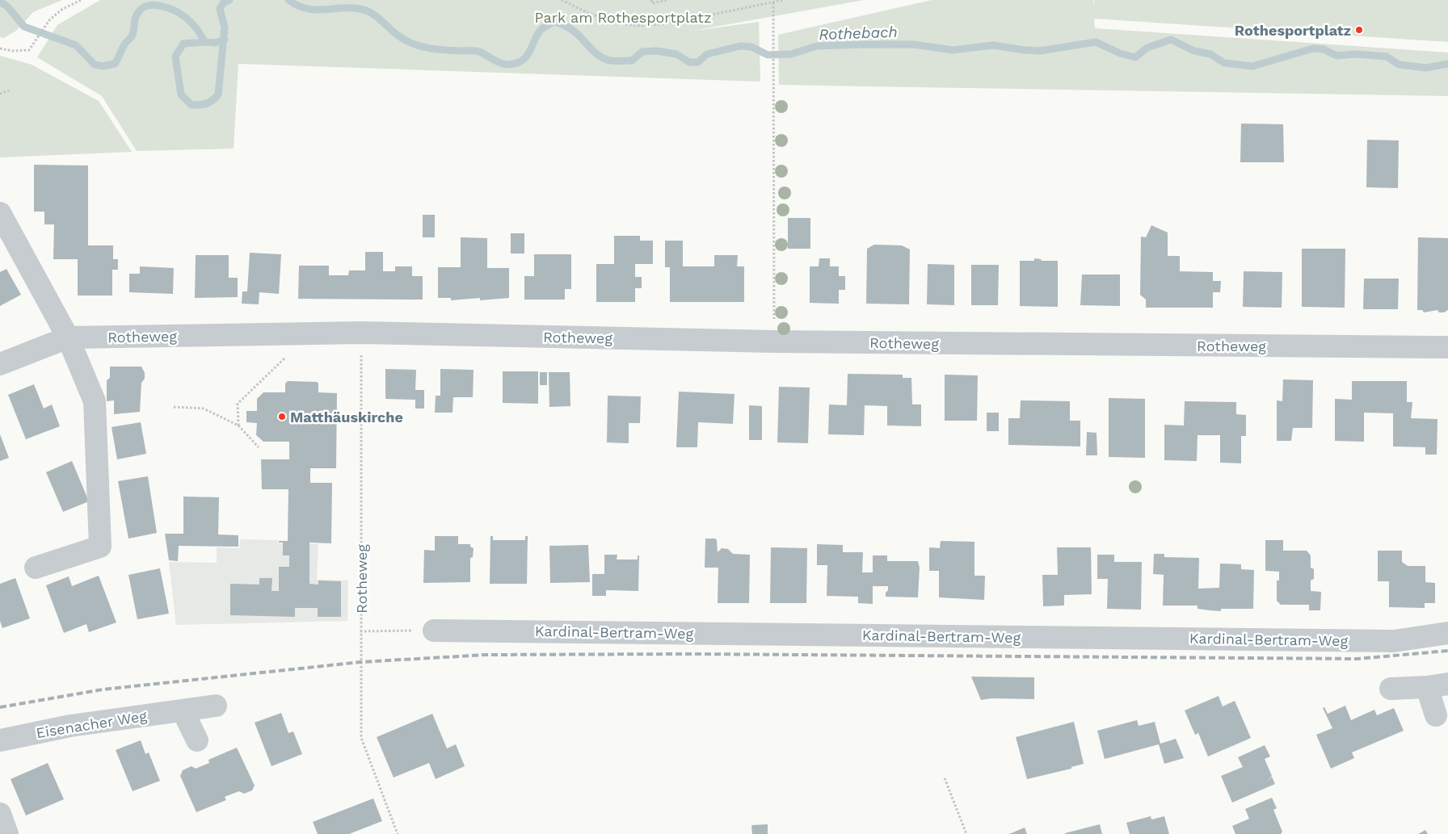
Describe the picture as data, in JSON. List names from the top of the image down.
{
  "streets": {
    "street": ["Rotheweg", "Kardinal-Bertram-Weg", "Eisenacher Weg"]
  },
  "water": ["Rothebach"],
  "parks": ["Park am Rothesportplatz"],
  "places": ["Rothesportplatz", "Matthäuskirche"]
}
